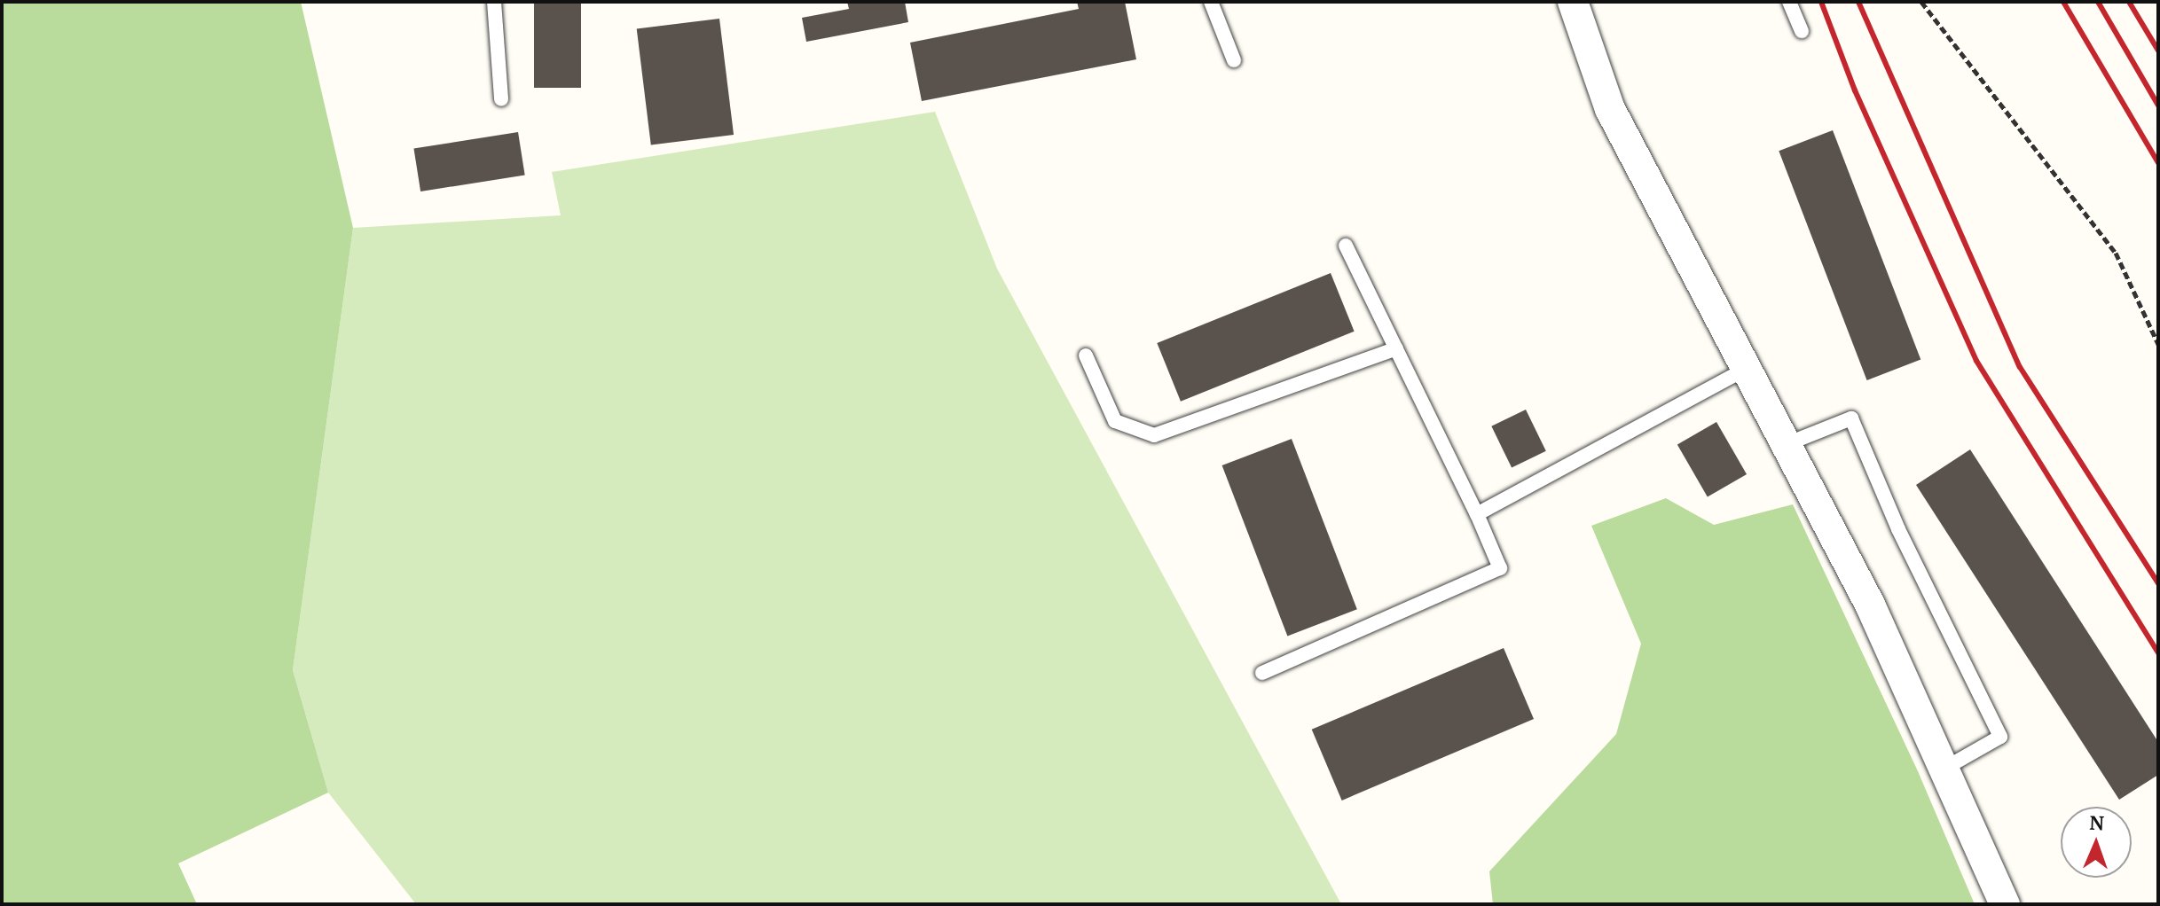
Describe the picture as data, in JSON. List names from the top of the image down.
{
  "north": "top"
}
